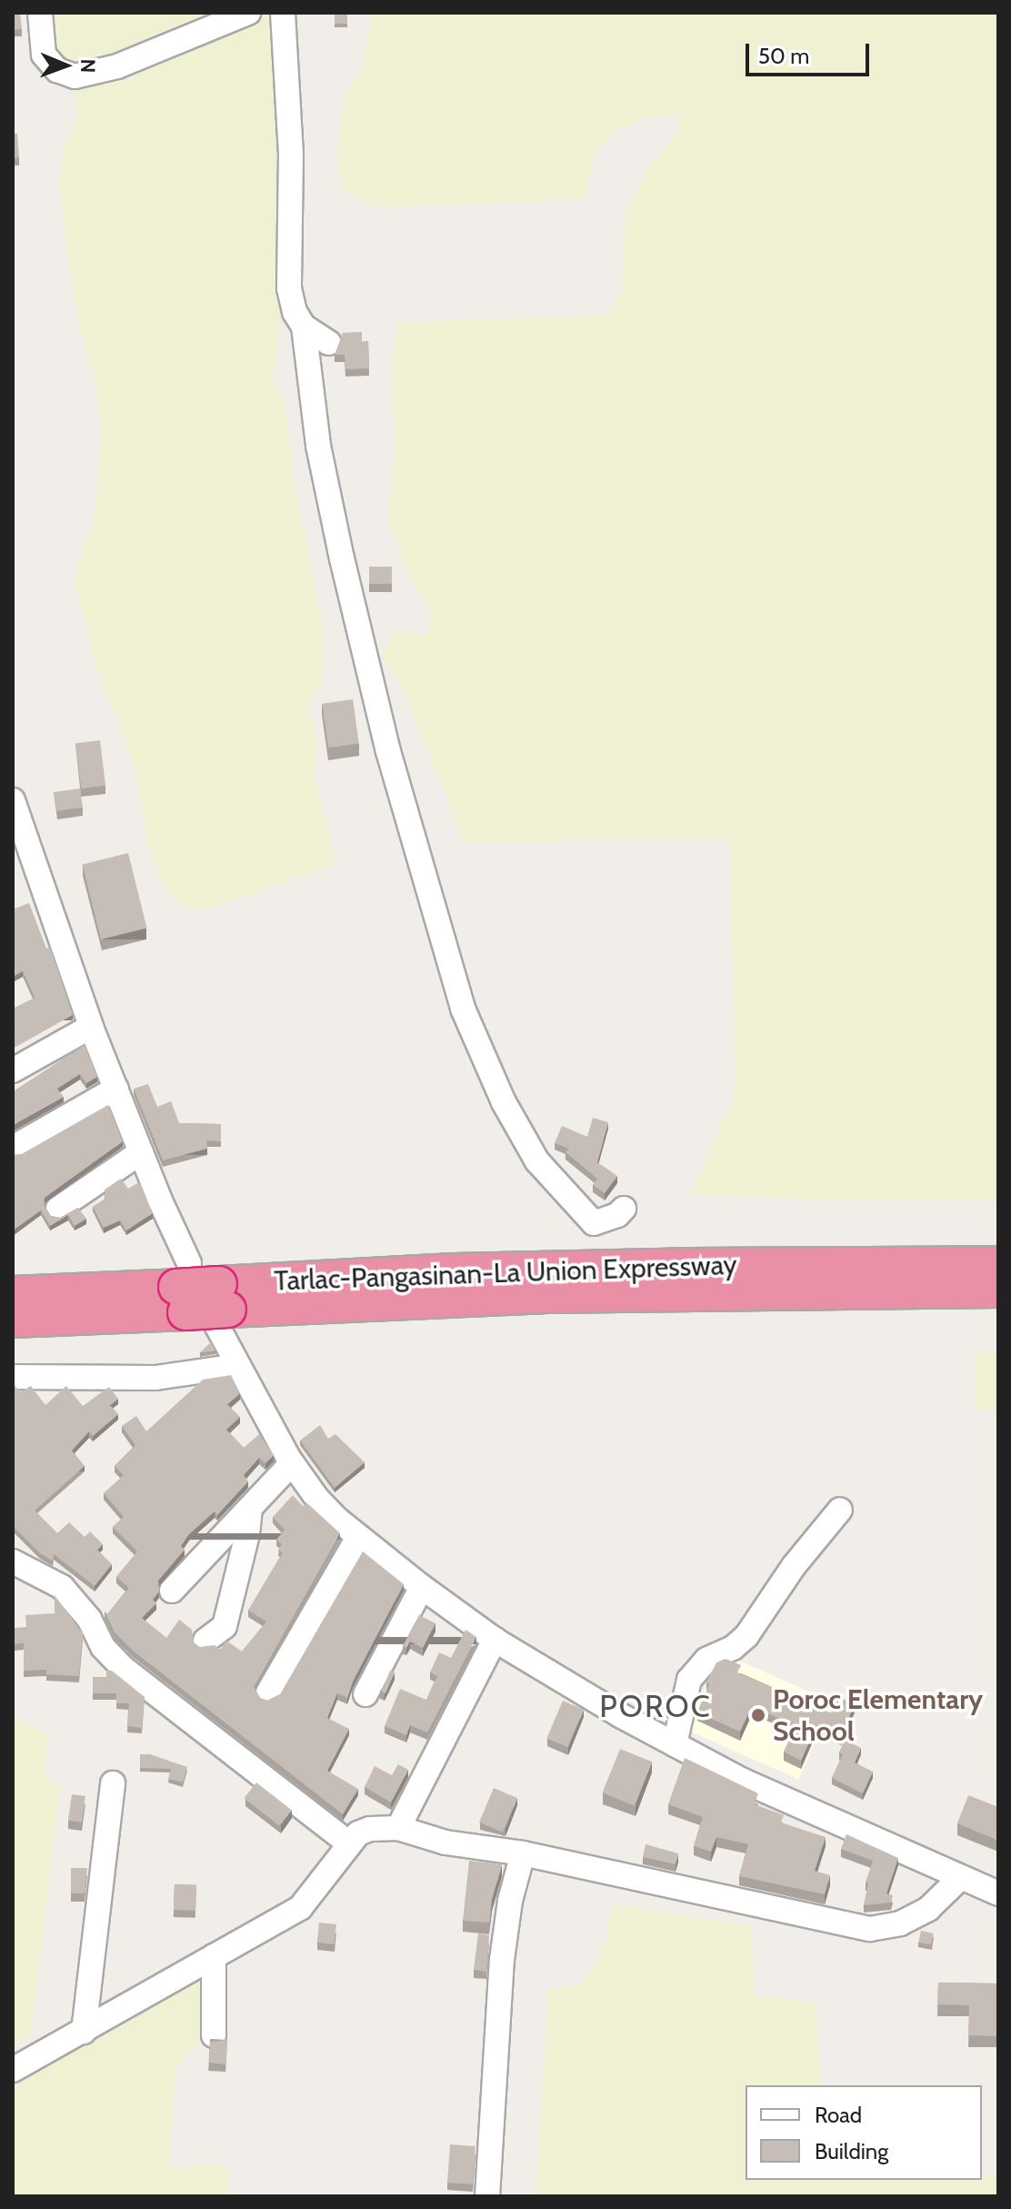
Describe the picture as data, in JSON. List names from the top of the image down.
{
  "streets": {
    "highway": ["Tarlac-Pangasinan-La Union Expressway"]
  },
  "districts": ["POROC"],
  "places": ["Poroc Elementary School"],
  "legend": ["Road", "Building"],
  "scale_bar": "50 m",
  "north": "right"
}
